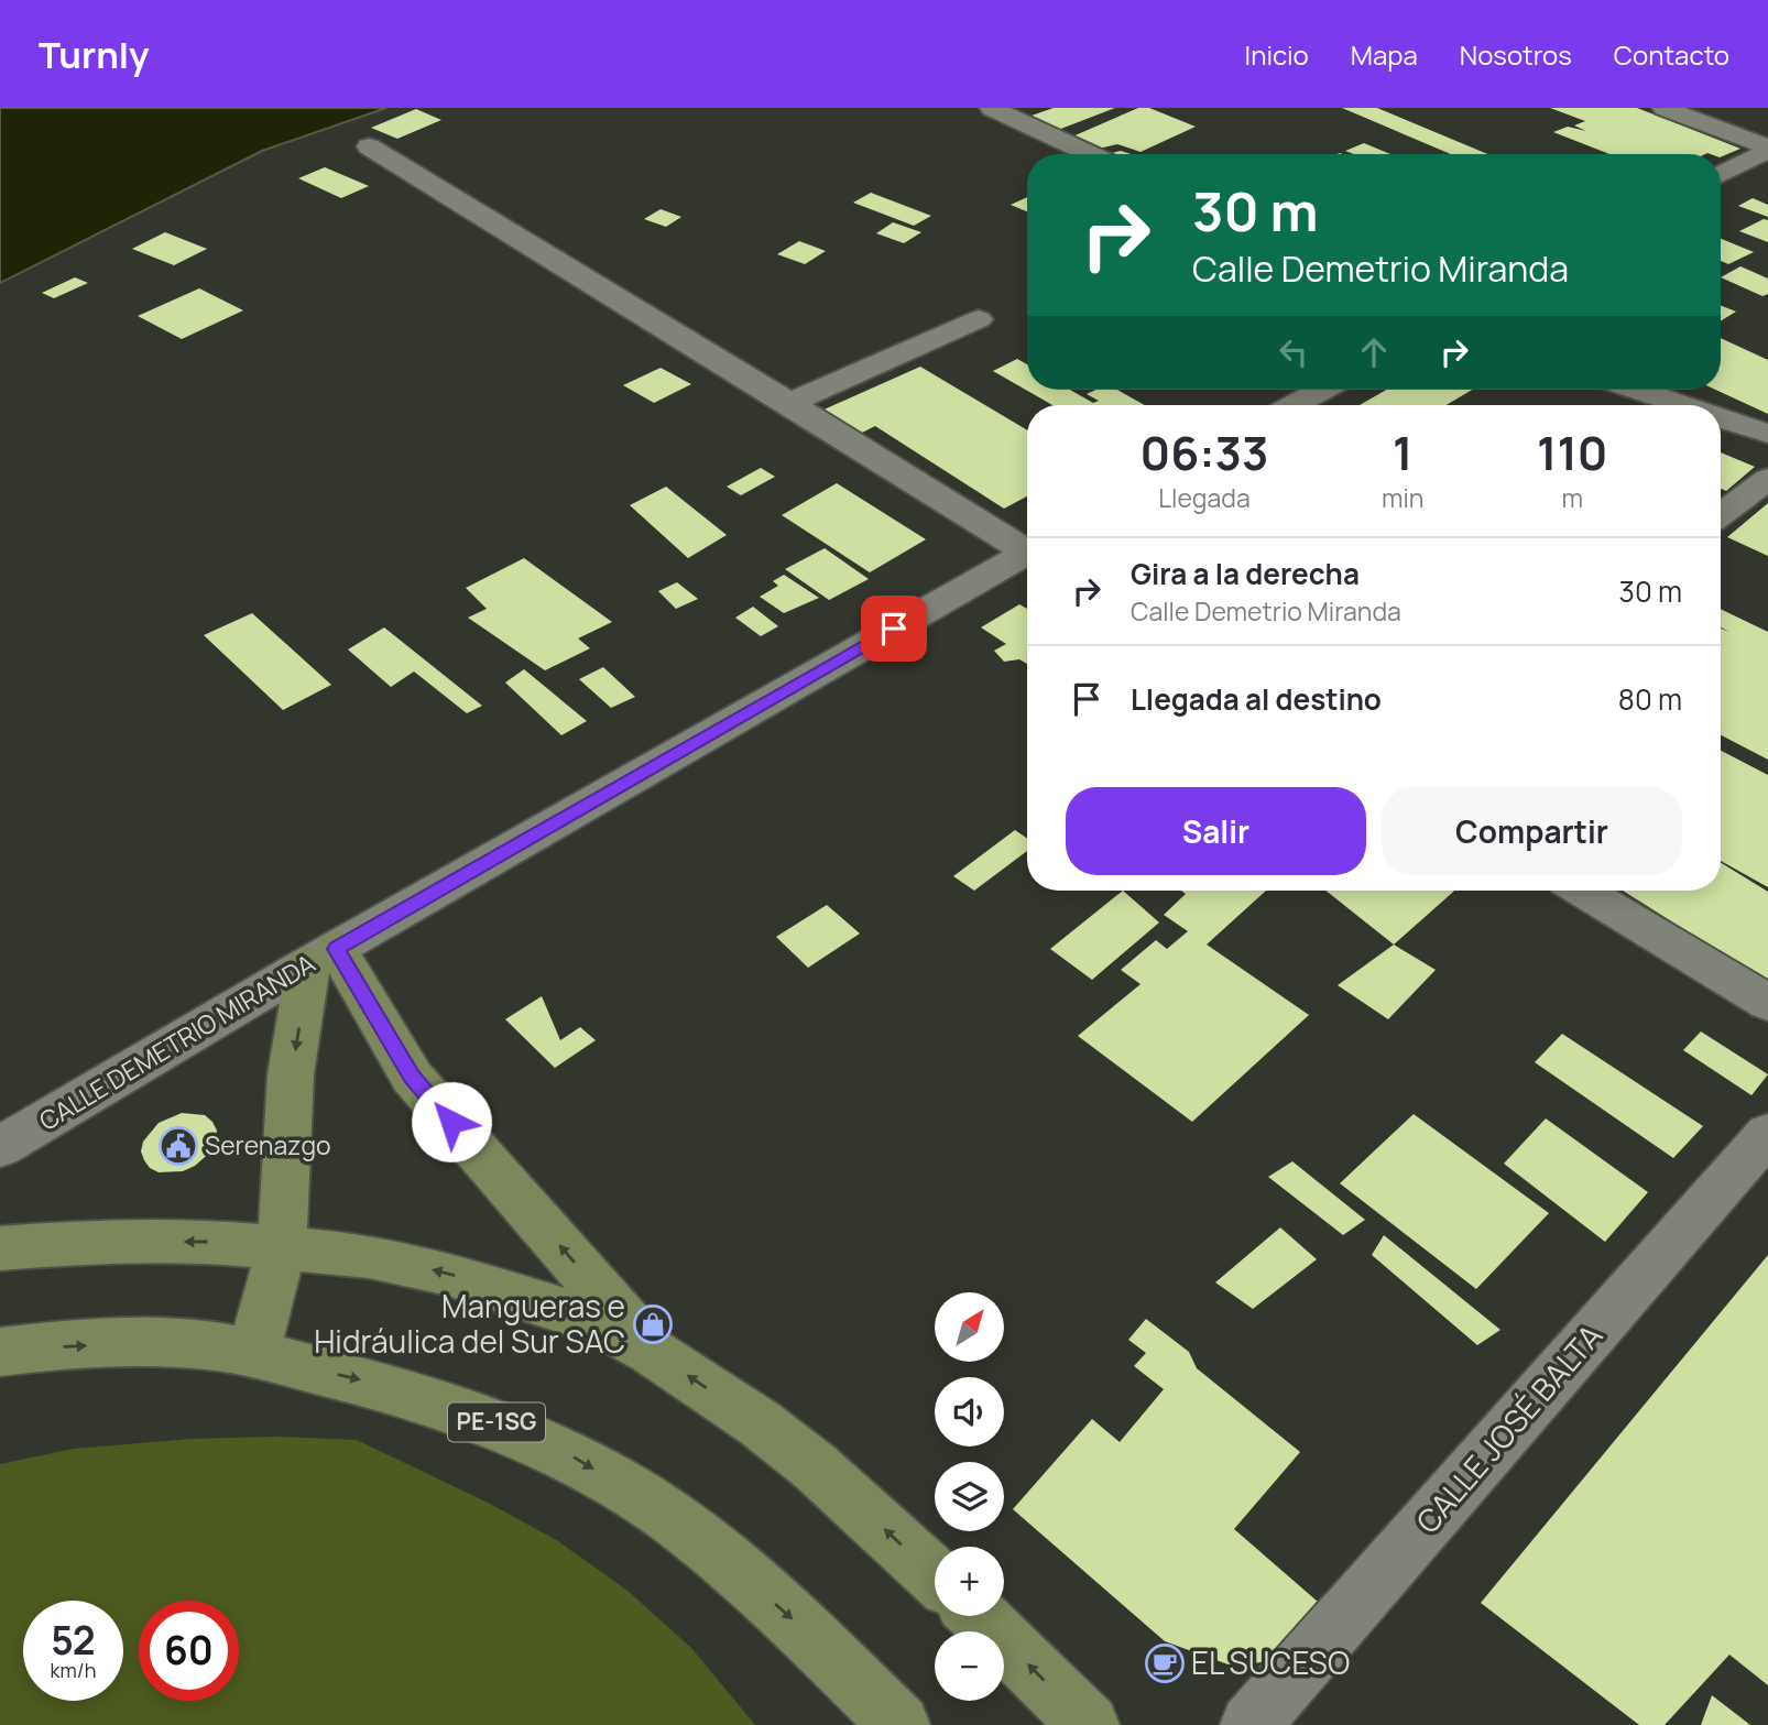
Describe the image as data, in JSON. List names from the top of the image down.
{
  "streets": {
    "main road": ["PE-1SG"],
    "street": ["CALLE DEMETRIO MIRANDA", "CALLE JOSÉ BALTA"]
  },
  "places": {
    "public building": ["Serenazgo"],
    "shop": ["Mangueras e Hidráulica del Sur SAC"],
    "cafe": ["EL SUCESO"]
  },
  "north": "top right",
  "page": {
    "header": "Turnly",
    "nav": [
      "Inicio",
      "Mapa",
      "Nosotros",
      "Contacto"
    ],
    "turn": ["30 m", "Calle Demetrio Miranda"],
    "eta": [
      "06:33",
      "Llegada",
      "1",
      "min",
      "110",
      "m"
    ],
    "list": [
      {
        "name": "Gira a la derecha",
        "note": "Calle Demetrio Miranda",
        "value": "30 m"
      },
      {
        "name": "Llegada al destino",
        "value": "80 m"
      }
    ],
    "buttons": ["Salir", "Compartir"],
    "map_buttons": ["+", "−"],
    "speed": "52 km/h",
    "limit": "60"
  }
}
